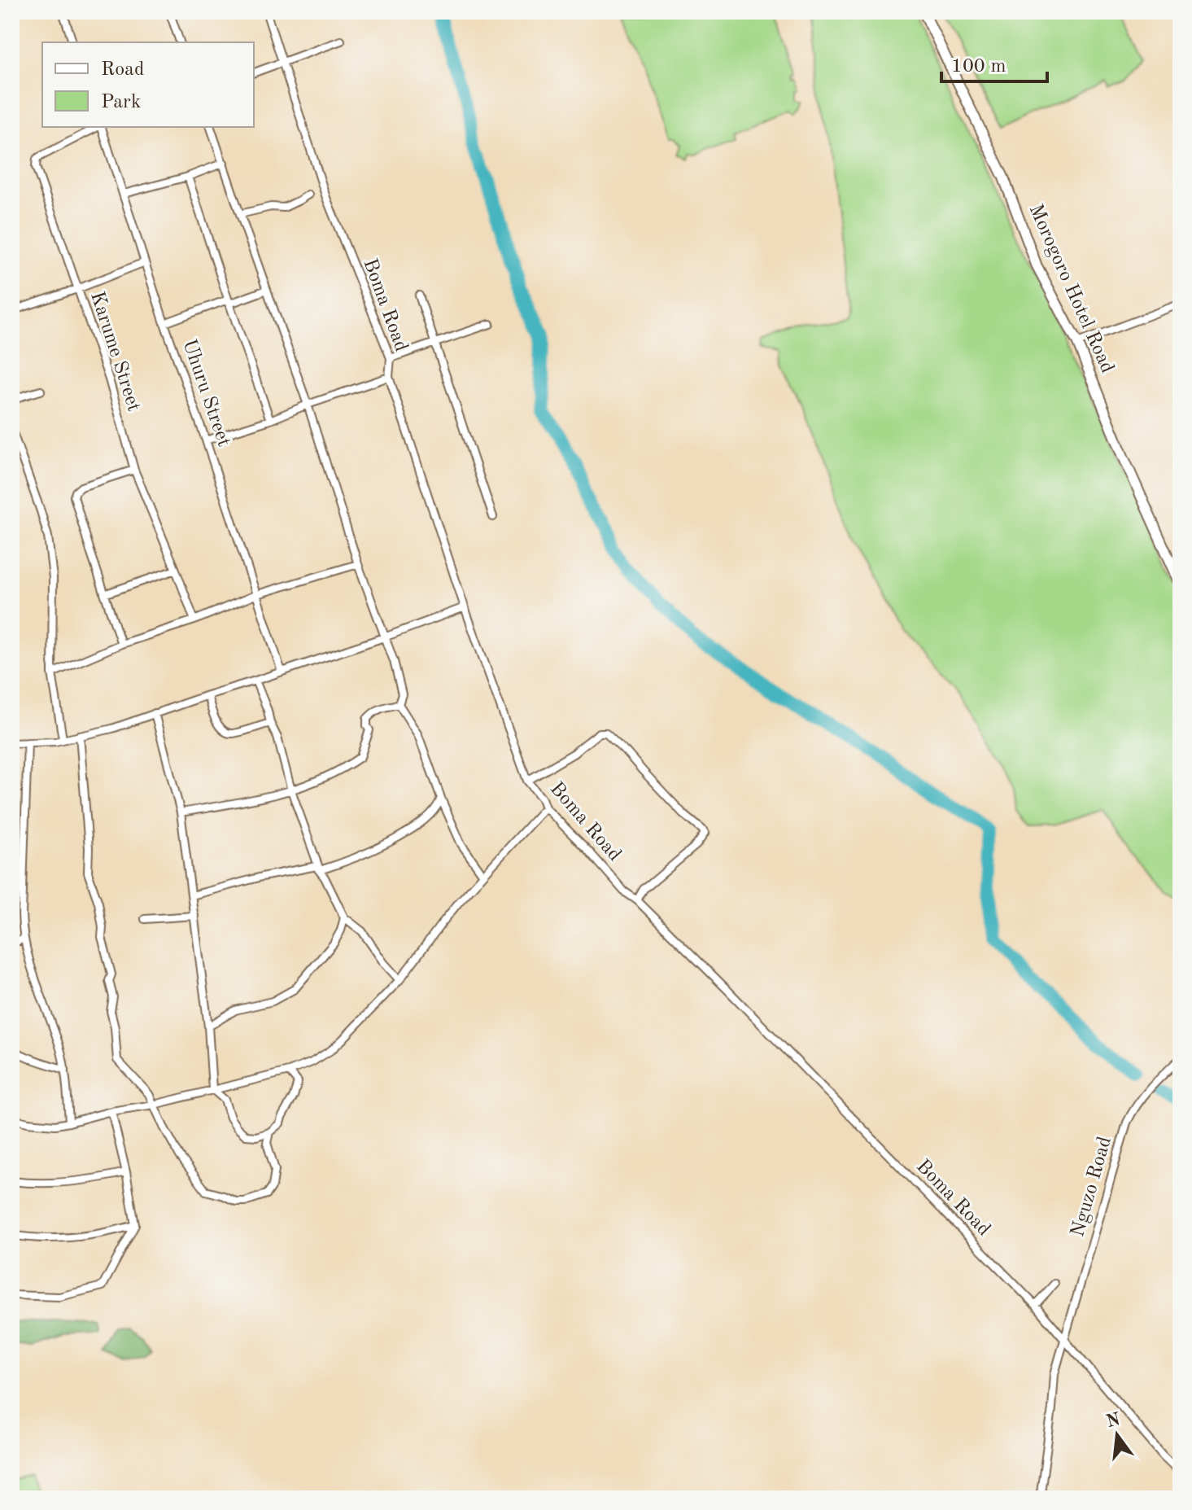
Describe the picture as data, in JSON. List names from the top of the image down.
{
  "streets": {
    "street": [
      "Morogoro Hotel Road",
      "Boma Road",
      "Karume Street",
      "Uhuru Street",
      "Nguzo Road"
    ]
  },
  "crossings": [
    ["Boma Road", "Nguzo Road"]
  ],
  "legend": ["Road", "Park"],
  "scale_bar": "100 m",
  "north": "top"
}
